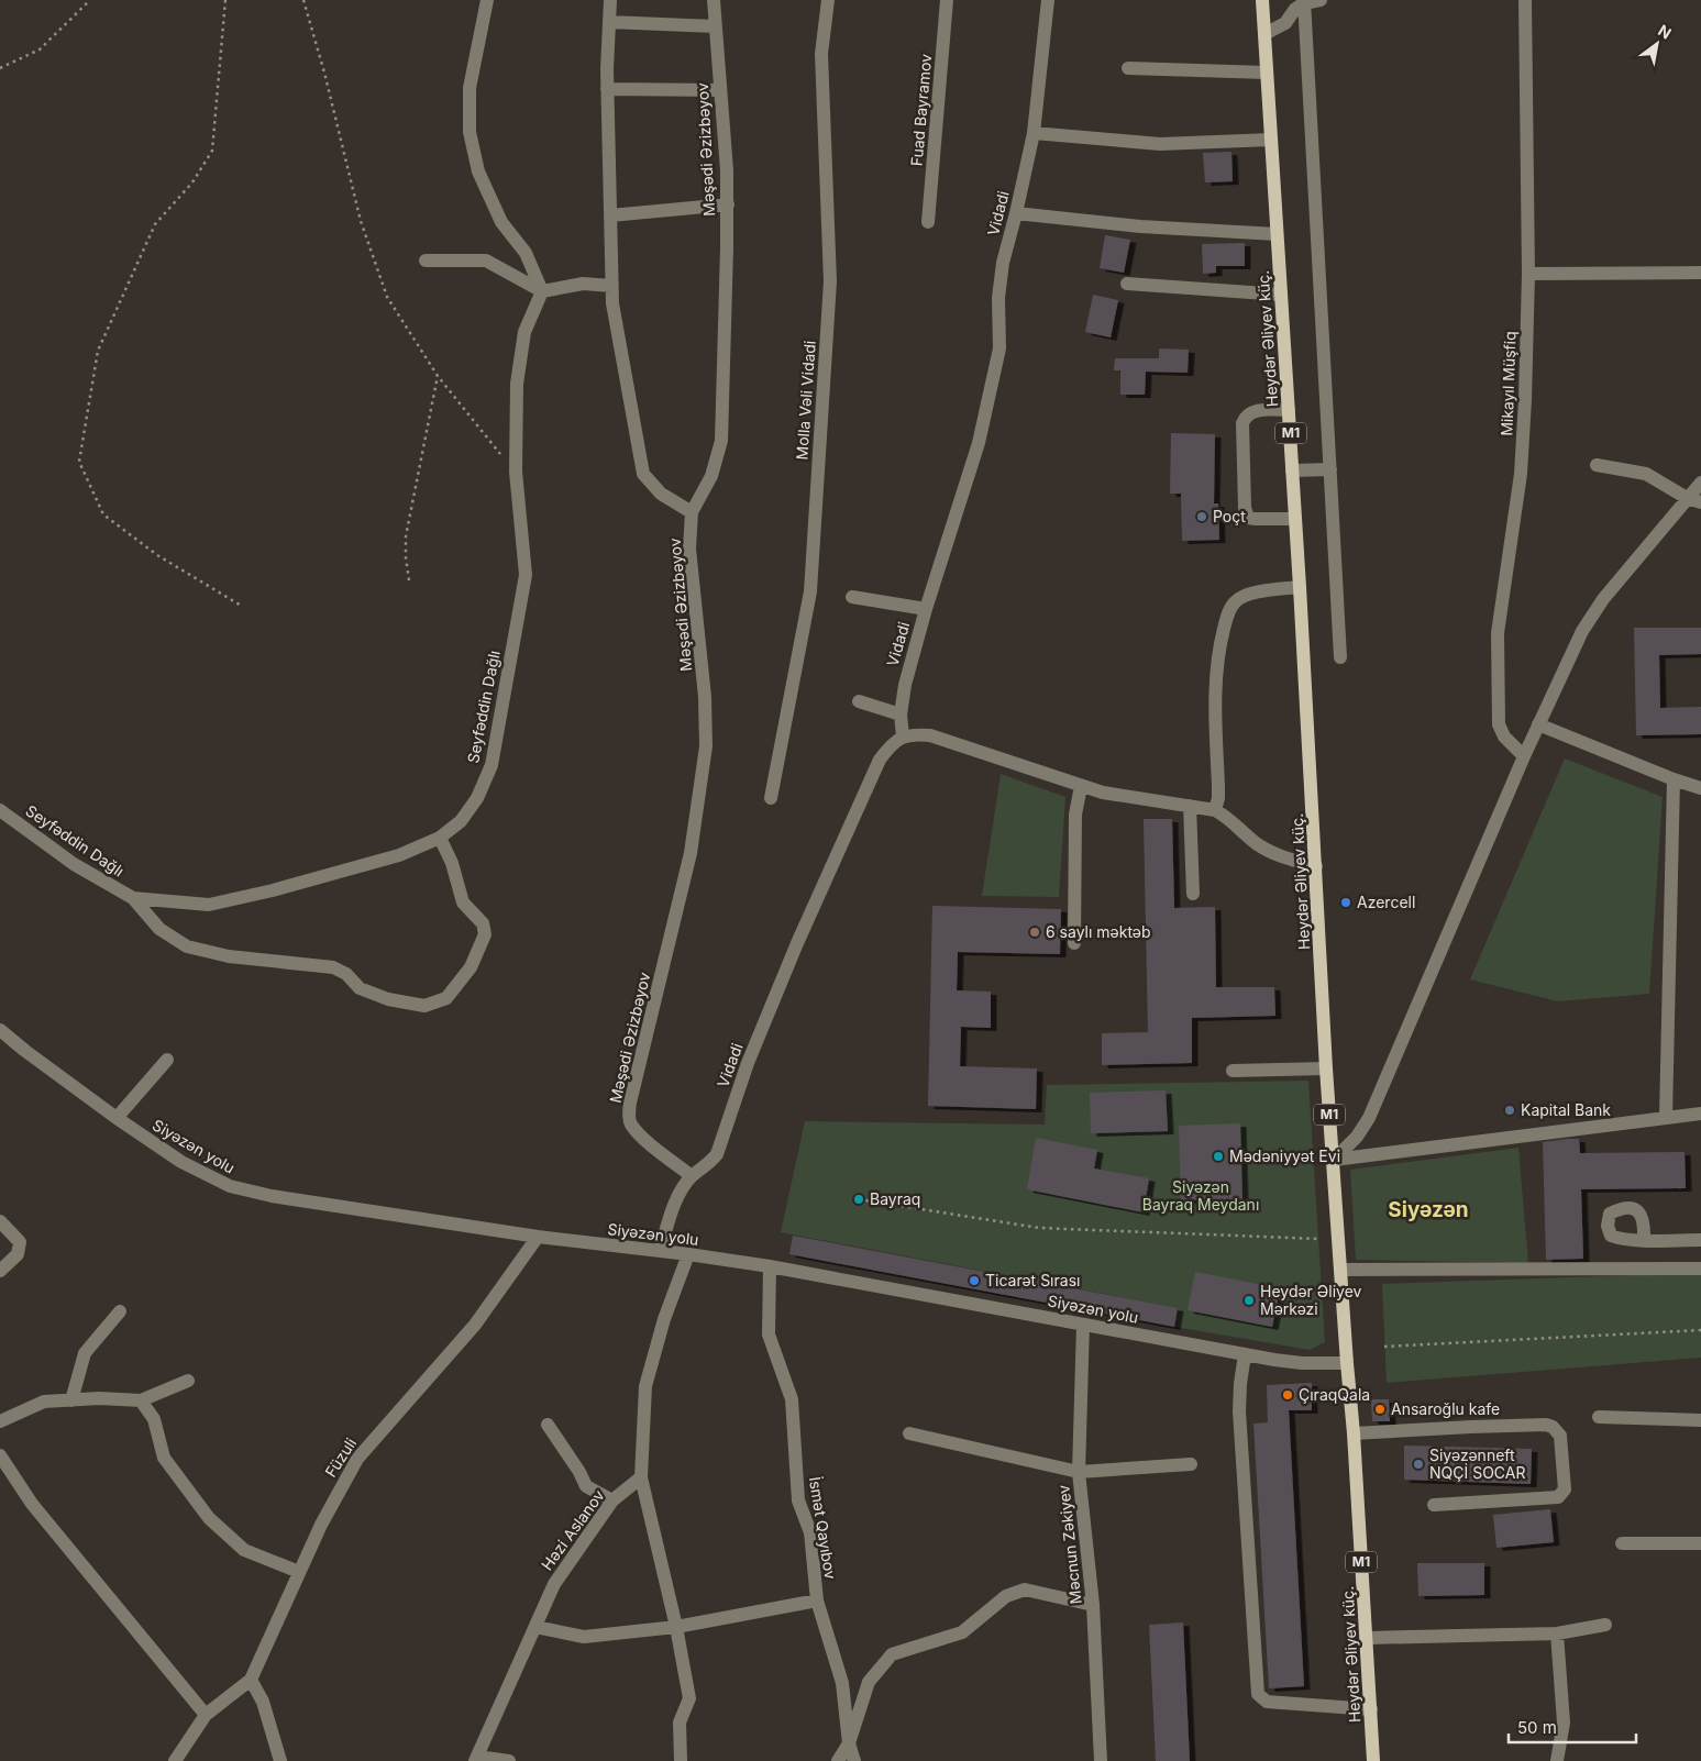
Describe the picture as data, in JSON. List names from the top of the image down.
{
  "streets": {
    "main road": ["Heydər Əliyev küç.", "M1"],
    "street": [
      "Fuad Bayramov",
      "Məşədi Əzizbəyov",
      "Vidadi",
      "Mikayıl Müşfiq",
      "Molla Vəli Vidadi",
      "Seyfəddin Dağlı",
      "Siyəzən yolu",
      "Füzuli",
      "İsmət Qayıbov",
      "Həzi Aslanov",
      "Məcnun Zəkiyev"
    ]
  },
  "crossings": [
    ["Məşədi Əzizbəyov", "Vidadi"],
    ["Vidadi", "Siyəzən yolu"],
    ["Heydər Əliyev küç.", "Siyəzən yolu"],
    ["Siyəzən yolu", "Füzuli"],
    ["Siyəzən yolu", "İsmət Qayıbov"],
    ["Siyəzən yolu", "Məcnun Zəkiyev"]
  ],
  "districts": ["Siyəzən"],
  "parks": ["Siyəzən Bayraq Meydanı"],
  "places": [
    "Poçt",
    "Azercell",
    "6 saylı məktəb",
    "Kapital Bank",
    "Mədəniyyət Evi",
    "Bayraq",
    "Ticarət Sırası",
    "Heydər Əliyev Mərkəzi",
    "ÇıraqQala",
    "Ansaroğlu kafe",
    "Siyəzənneft NQÇİ SOCAR"
  ],
  "scale_bar": "50 m",
  "north": "top right"
}
